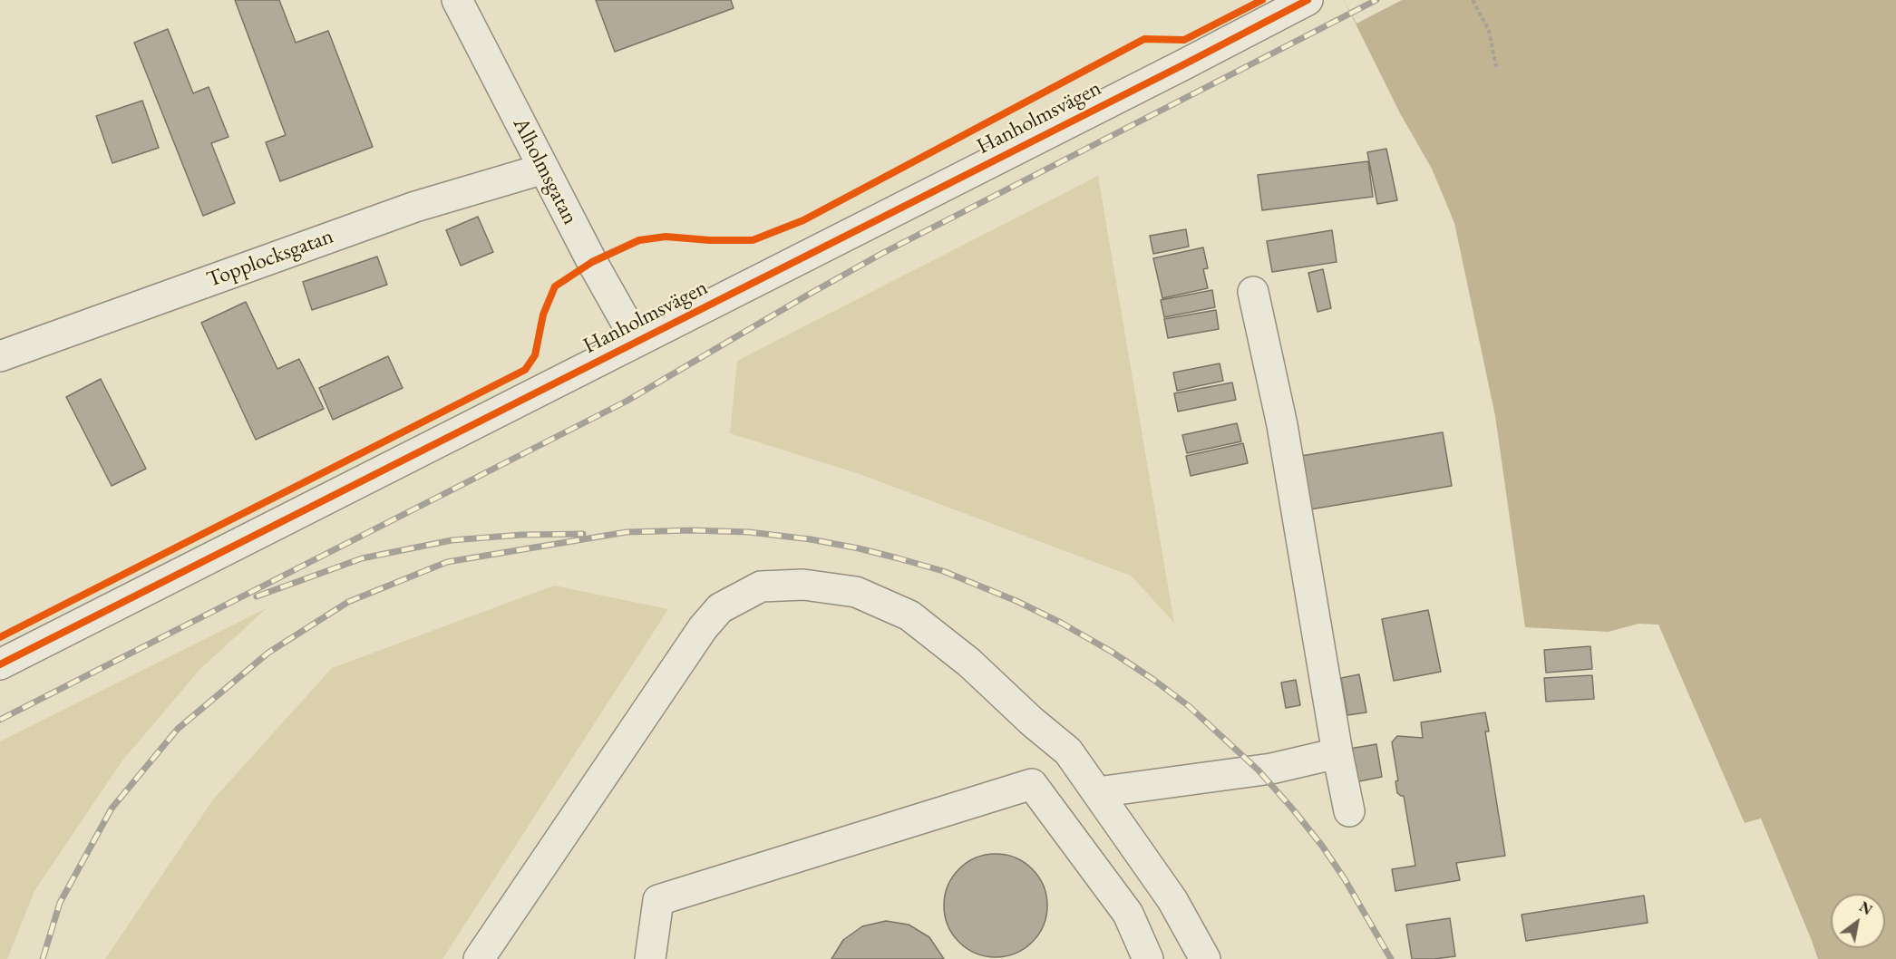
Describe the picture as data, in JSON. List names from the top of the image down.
{
  "streets": {
    "street": ["Hanholmsvägen", "Alholmsgatan", "Topplocksgatan"]
  },
  "crossings": [
    ["Hanholmsvägen", "Alholmsgatan"],
    ["Alholmsgatan", "Topplocksgatan"]
  ],
  "north": "top right"
}
